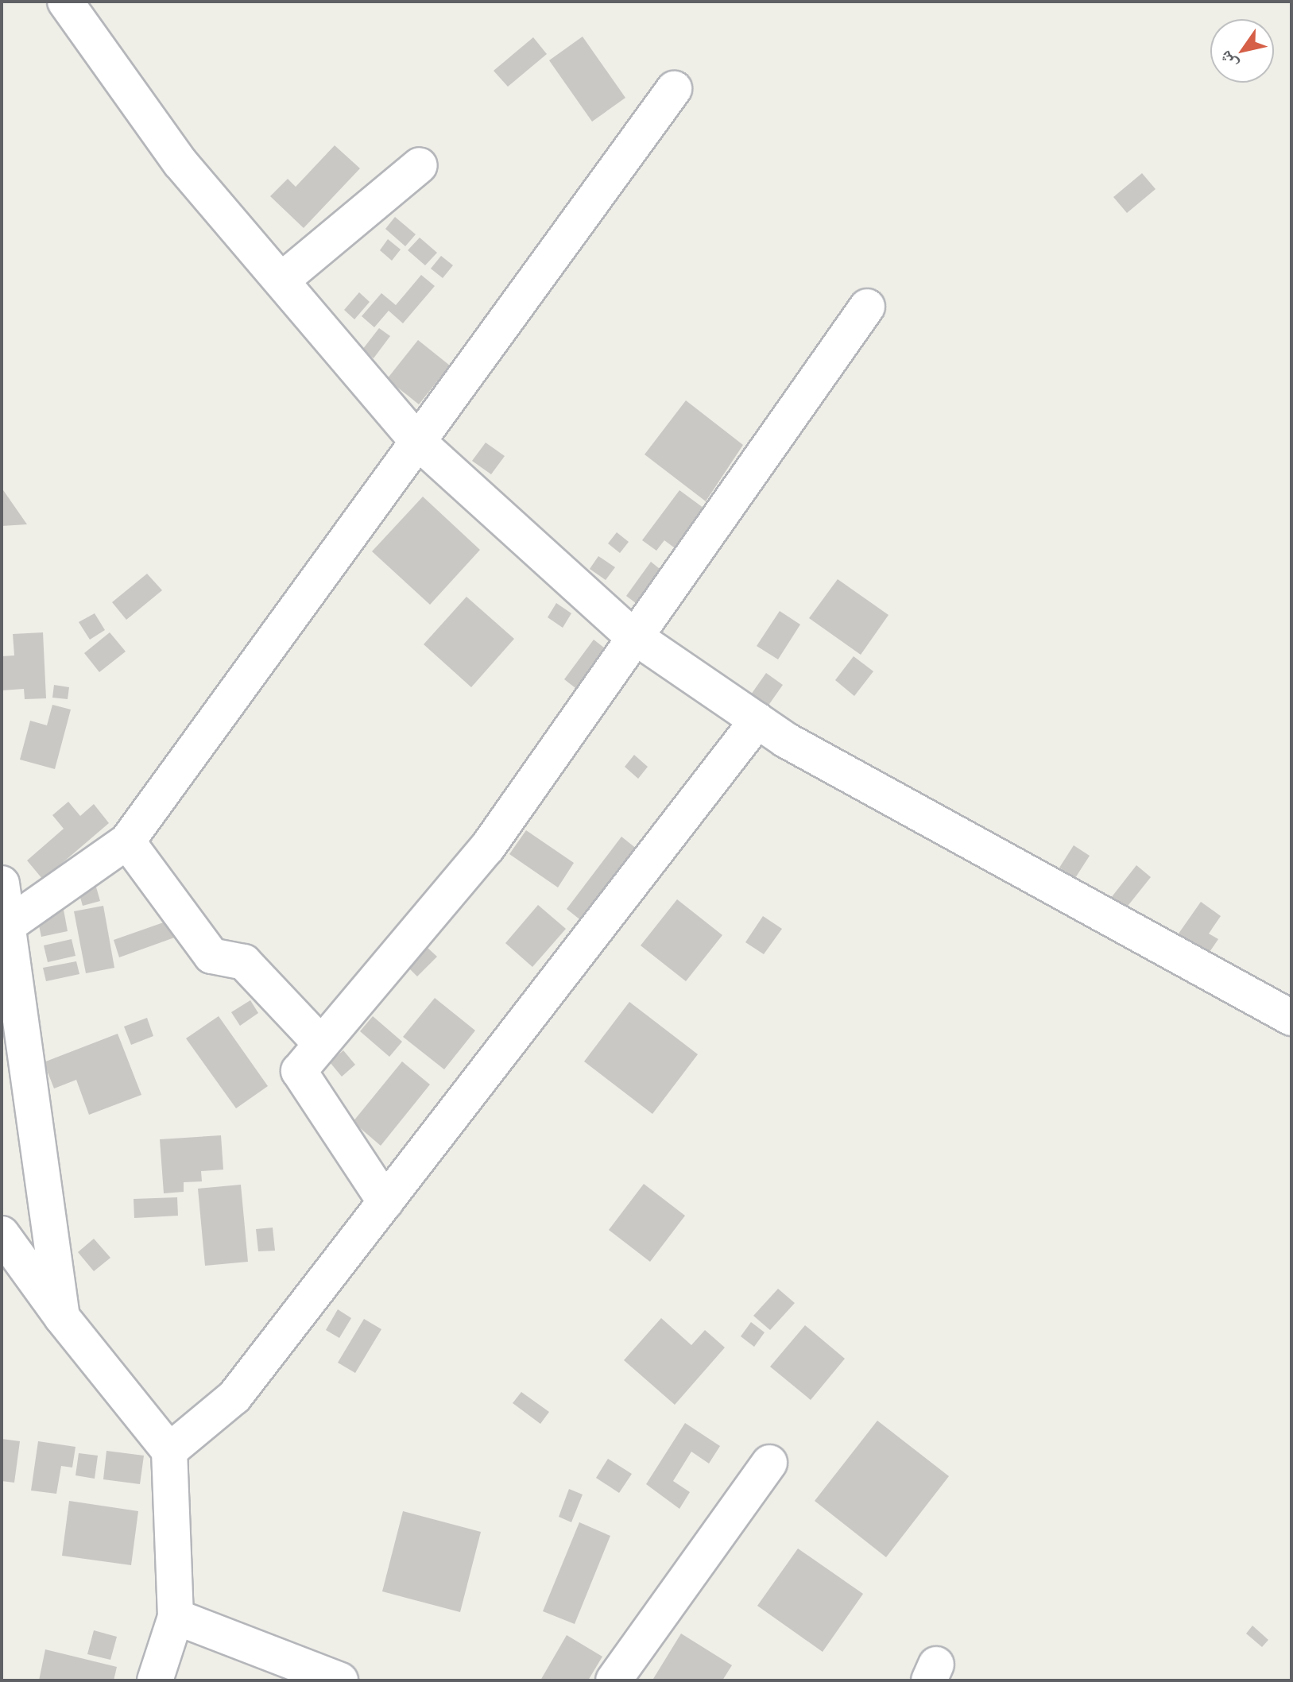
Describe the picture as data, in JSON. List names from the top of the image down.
{
  "north": "bottom left"
}
